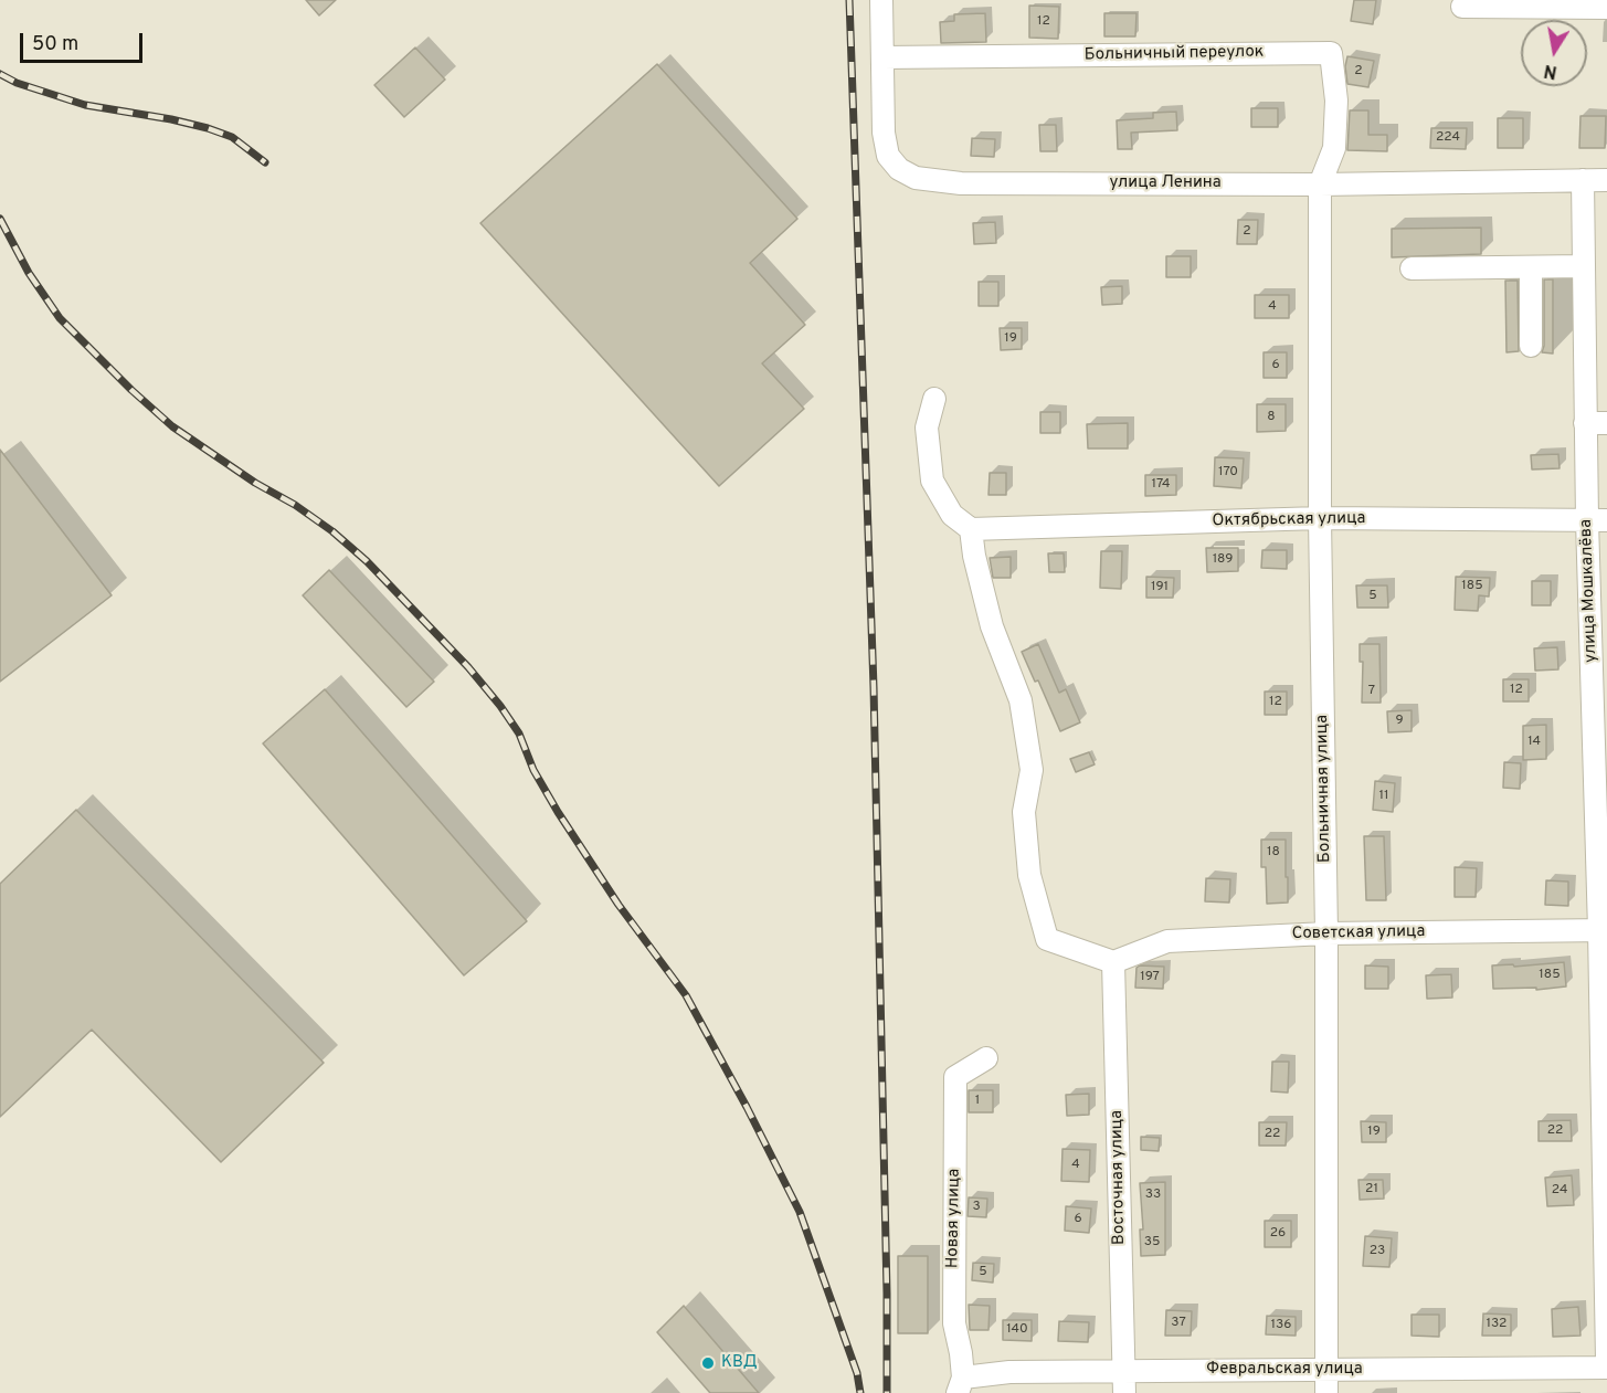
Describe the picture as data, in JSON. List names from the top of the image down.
{
  "streets": {
    "street": [
      "Больничный переулок",
      "улица Ленина",
      "Октябрьская улица",
      "улица Мошкалёва",
      "Больничная улица",
      "Советская улица",
      "Восточная улица",
      "Новая улица",
      "Февральская улица"
    ]
  },
  "crossings": [
    ["Больничный переулок", "улица Ленина"],
    ["Больничный переулок", "Больничная улица"],
    ["улица Ленина", "улица Мошкалёва"],
    ["улица Ленина", "Больничная улица"],
    ["Октябрьская улица", "улица Мошкалёва"],
    ["Октябрьская улица", "Больничная улица"],
    ["улица Мошкалёва", "Советская улица"],
    ["Больничная улица", "Советская улица"],
    ["Больничная улица", "Февральская улица"],
    ["Советская улица", "Восточная улица"],
    ["Восточная улица", "Февральская улица"],
    ["Новая улица", "Февральская улица"]
  ],
  "places": ["КВД"],
  "house_numbers": [
    "12",
    "2",
    "224",
    "2",
    "4",
    "19",
    "6",
    "8",
    "170",
    "174",
    "189",
    "185",
    "191",
    "5",
    "12",
    "7",
    "12",
    "9",
    "14",
    "11",
    "18",
    "185",
    "197",
    "1",
    "22",
    "19",
    "22",
    "4",
    "21",
    "24",
    "33",
    "3",
    "6",
    "26",
    "35",
    "23",
    "5",
    "37",
    "132",
    "136",
    "140"
  ],
  "scale_bar": "50 m",
  "north": "bottom"
}
